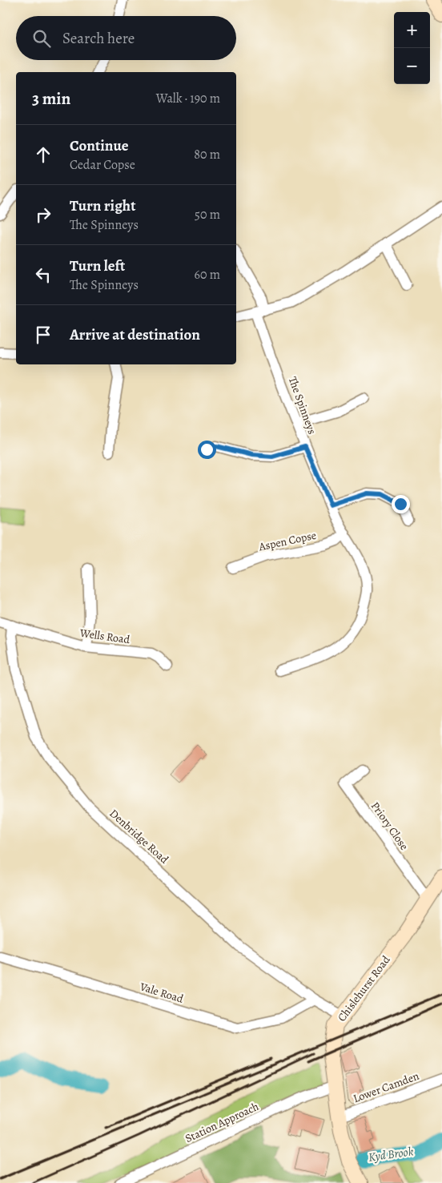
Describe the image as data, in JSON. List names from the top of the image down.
{
  "streets": {
    "main road": ["Chislehurst Road"],
    "street": [
      "The Spinneys",
      "Aspen Copse",
      "Wells Road",
      "Priory Close",
      "Denbridge Road",
      "Vale Road",
      "Lower Camden",
      "Station Approach"
    ]
  },
  "crossings": [
    ["The Spinneys", "Aspen Copse"],
    ["Wells Road", "Denbridge Road"],
    ["Priory Close", "Chislehurst Road"],
    ["Denbridge Road", "Chislehurst Road"],
    ["Denbridge Road", "Vale Road"],
    ["Chislehurst Road", "Lower Camden"],
    ["Chislehurst Road", "Station Approach"]
  ],
  "water": ["Kyd Brook"],
  "page": {
    "map_buttons": ["+", "−"],
    "search": "Search here",
    "heading": ["3 min", "Walk · 190 m"],
    "list": [
      ["Continue", "Cedar Copse", "80 m"],
      ["Turn right", "The Spinneys", "50 m"],
      ["Turn left", "The Spinneys", "60 m"],
      "Arrive at destination"
    ]
  }
}
